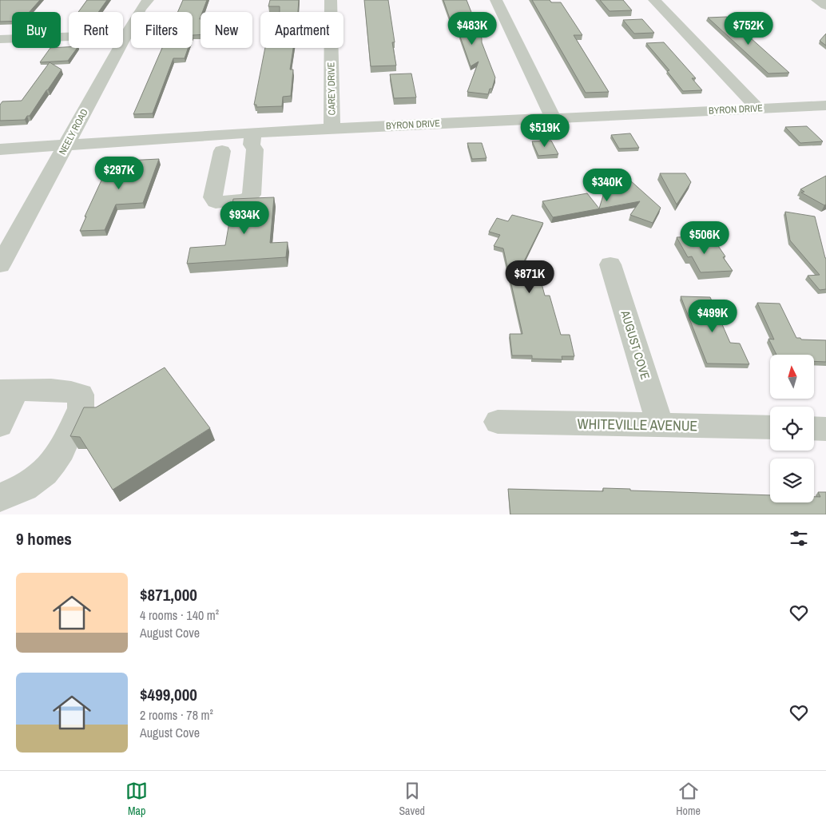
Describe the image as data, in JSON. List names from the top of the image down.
{
  "streets": {
    "street": [
      "CAREY DRIVE",
      "BYRON DRIVE",
      "NEELY ROAD",
      "AUGUST COVE",
      "WHITEVILLE AVENUE"
    ]
  },
  "crossings": [
    ["CAREY DRIVE", "BYRON DRIVE"],
    ["BYRON DRIVE", "NEELY ROAD"],
    ["AUGUST COVE", "WHITEVILLE AVENUE"]
  ],
  "north": "top",
  "page": {
    "price": [
      "$483K",
      "$752K",
      "$519K",
      "$297K",
      "$340K",
      "$934K",
      "$506K",
      "$871K",
      "$499K"
    ],
    "chip": [
      "Buy",
      "Rent",
      "Filters",
      "New",
      "Apartment"
    ],
    "heading": "9 homes",
    "list": [
      {
        "name": "$871,000",
        "note": "4 rooms · 140 m² · August Cove"
      },
      {
        "name": "$499,000",
        "note": "2 rooms · 78 m² · August Cove"
      }
    ],
    "tabs": ["Map", "Saved", "Home"]
  }
}
